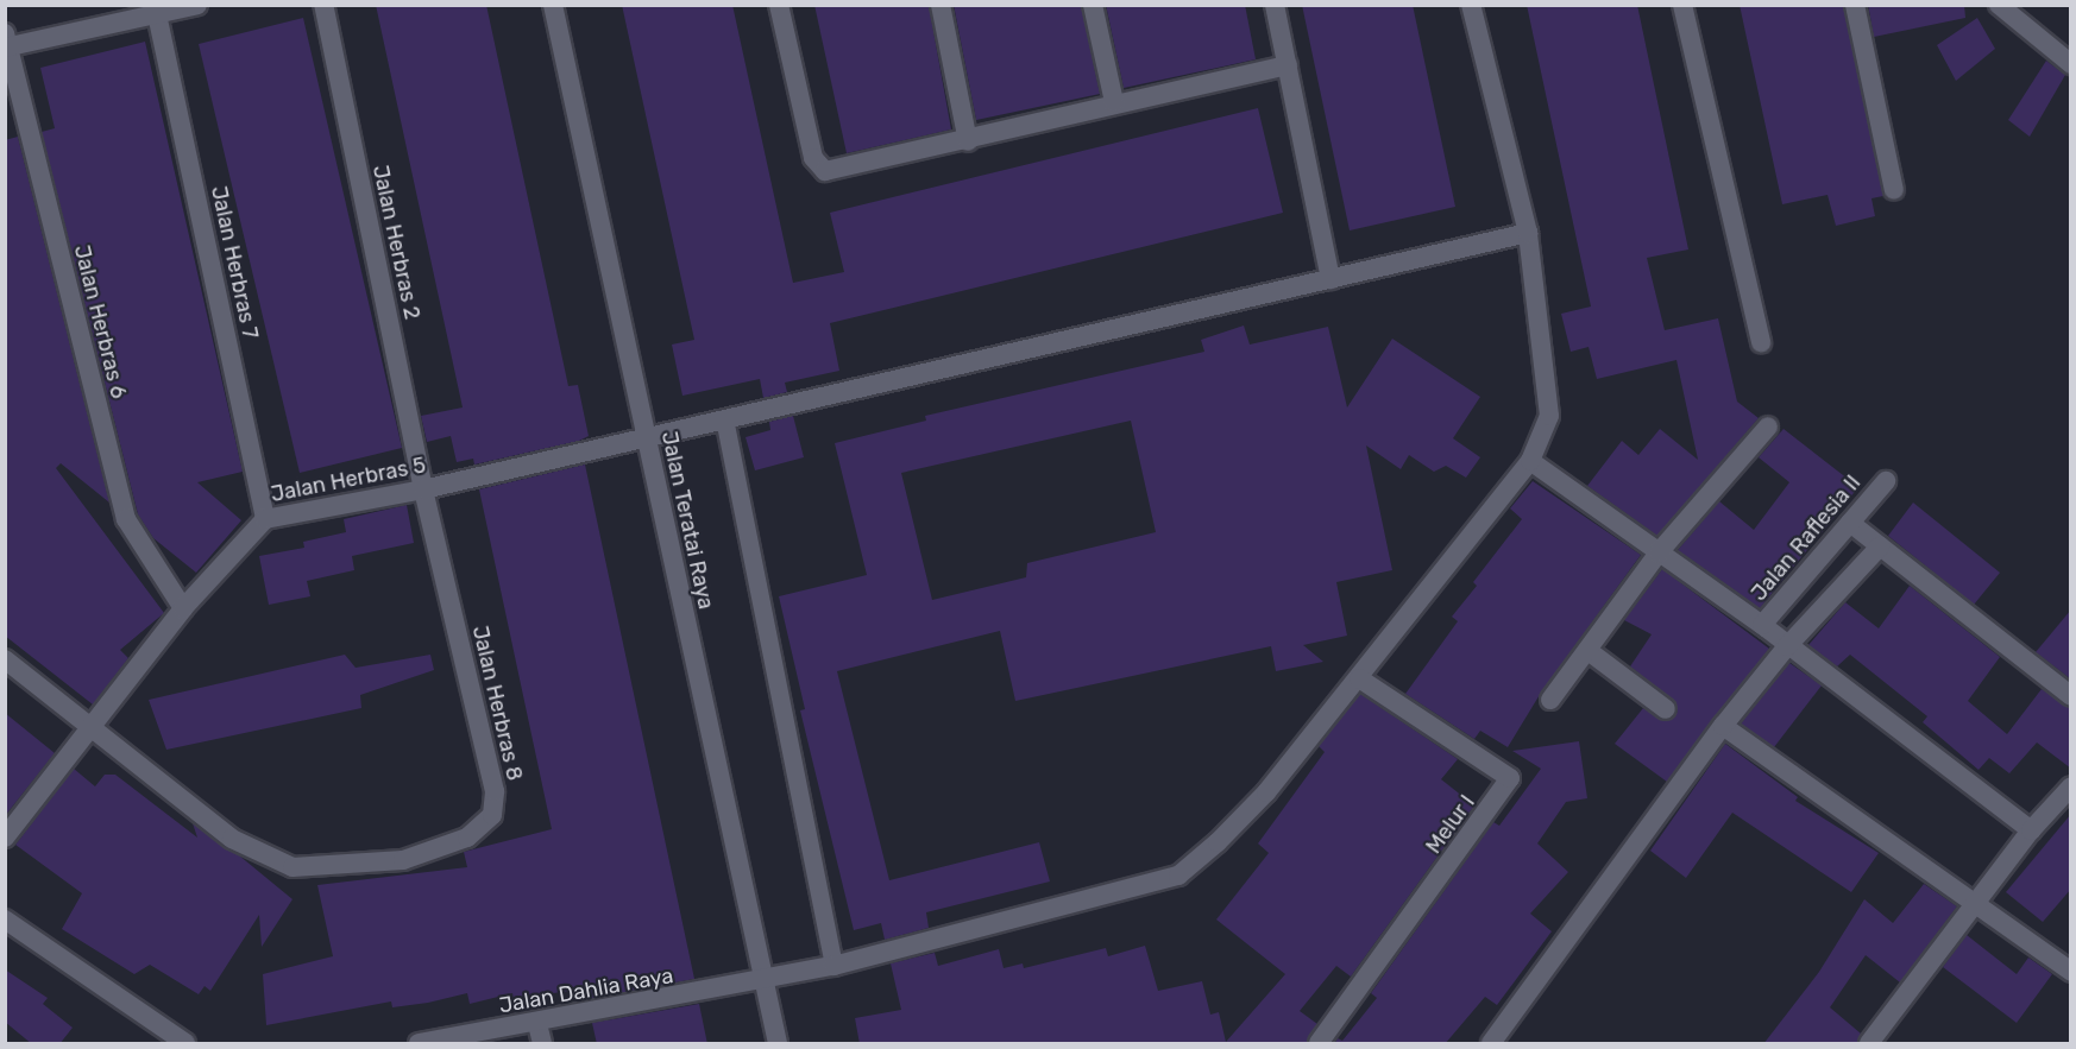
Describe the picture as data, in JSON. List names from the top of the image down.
{
  "streets": {
    "street": [
      "Jalan Herbras 2",
      "Jalan Herbras 7",
      "Jalan Herbras 6",
      "Jalan Herbras 5",
      "Jalan Teratai Raya",
      "Jalan Raflesia II",
      "Jalan Herbras 8",
      "Melur I",
      "Jalan Dahlia Raya"
    ]
  },
  "crossings": [
    ["Jalan Herbras 2", "Jalan Herbras 5"],
    ["Jalan Herbras 2", "Jalan Herbras 8"],
    ["Jalan Herbras 7", "Jalan Herbras 5"],
    ["Jalan Herbras 6", "Jalan Herbras 5"],
    ["Jalan Herbras 5", "Jalan Teratai Raya"],
    ["Jalan Herbras 5", "Jalan Herbras 8"],
    ["Jalan Herbras 5", "Jalan Dahlia Raya"],
    ["Jalan Teratai Raya", "Jalan Dahlia Raya"],
    ["Melur I", "Jalan Dahlia Raya"]
  ]
}
